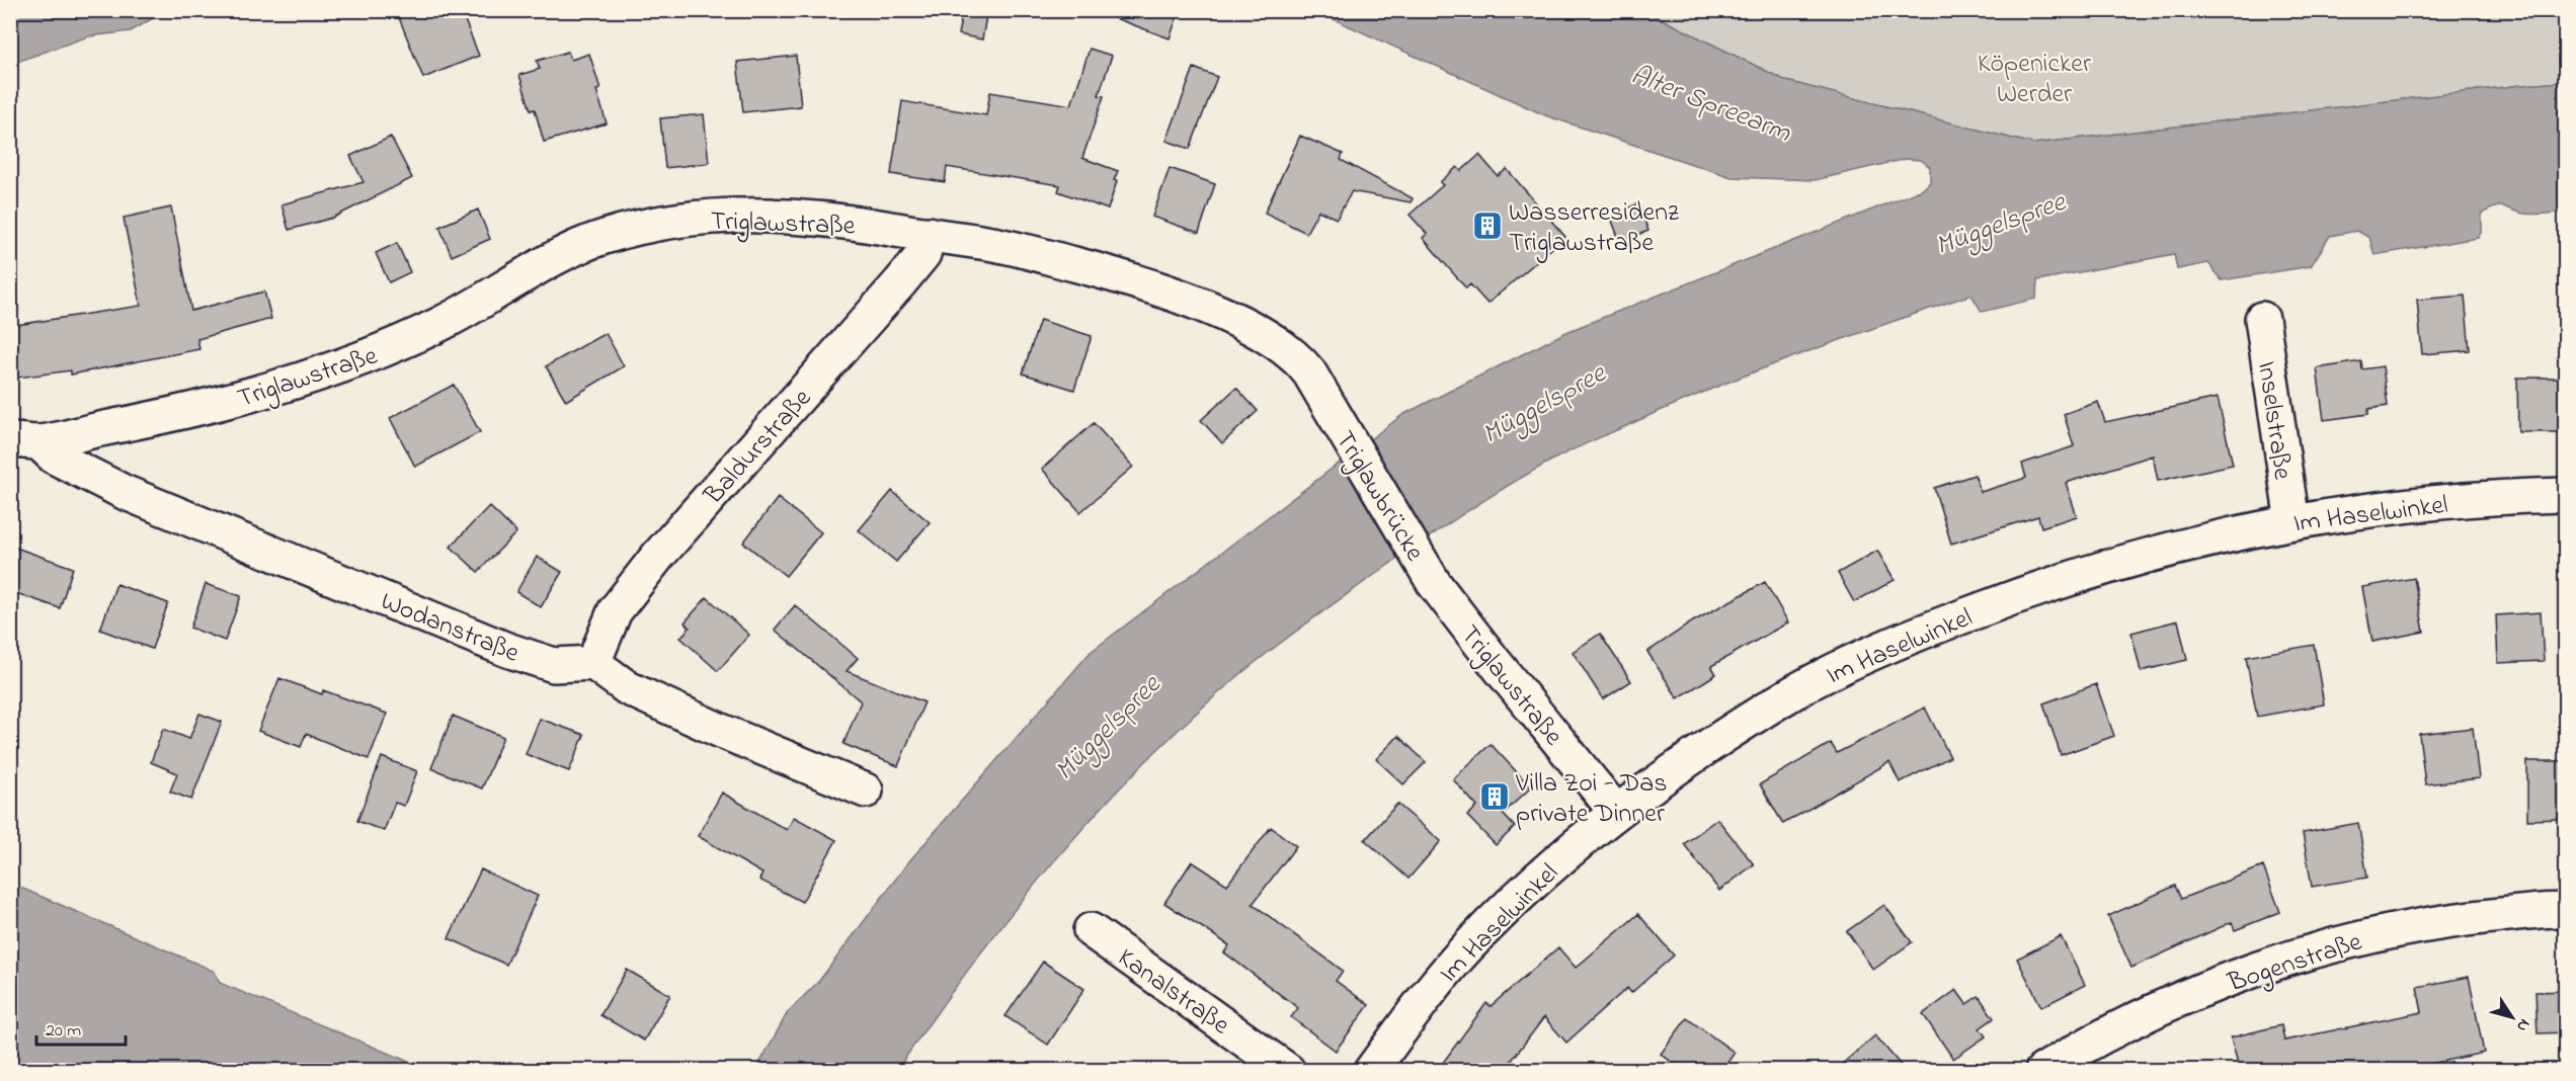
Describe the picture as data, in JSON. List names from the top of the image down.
{
  "streets": {
    "street": [
      "Triglawstraße",
      "Inselstraße",
      "Baldurstraße",
      "Triglawbrücke",
      "Im Haselwinkel",
      "Wodanstraße",
      "Bogenstraße",
      "Kanalstraße"
    ]
  },
  "crossings": [
    ["Triglawstraße", "Baldurstraße"],
    ["Triglawstraße", "Triglawbrücke"],
    ["Triglawstraße", "Im Haselwinkel"],
    ["Triglawstraße", "Wodanstraße"],
    ["Inselstraße", "Im Haselwinkel"],
    ["Baldurstraße", "Wodanstraße"]
  ],
  "water": ["Alter Spreearm", "Müggelspree"],
  "parks": ["Köpenicker Werder"],
  "places": {
    "building": ["Wasserresidenz Triglawstraße", "Villa Zoi - Das private Dinner"]
  },
  "scale_bar": "20 m",
  "north": "bottom right"
}
